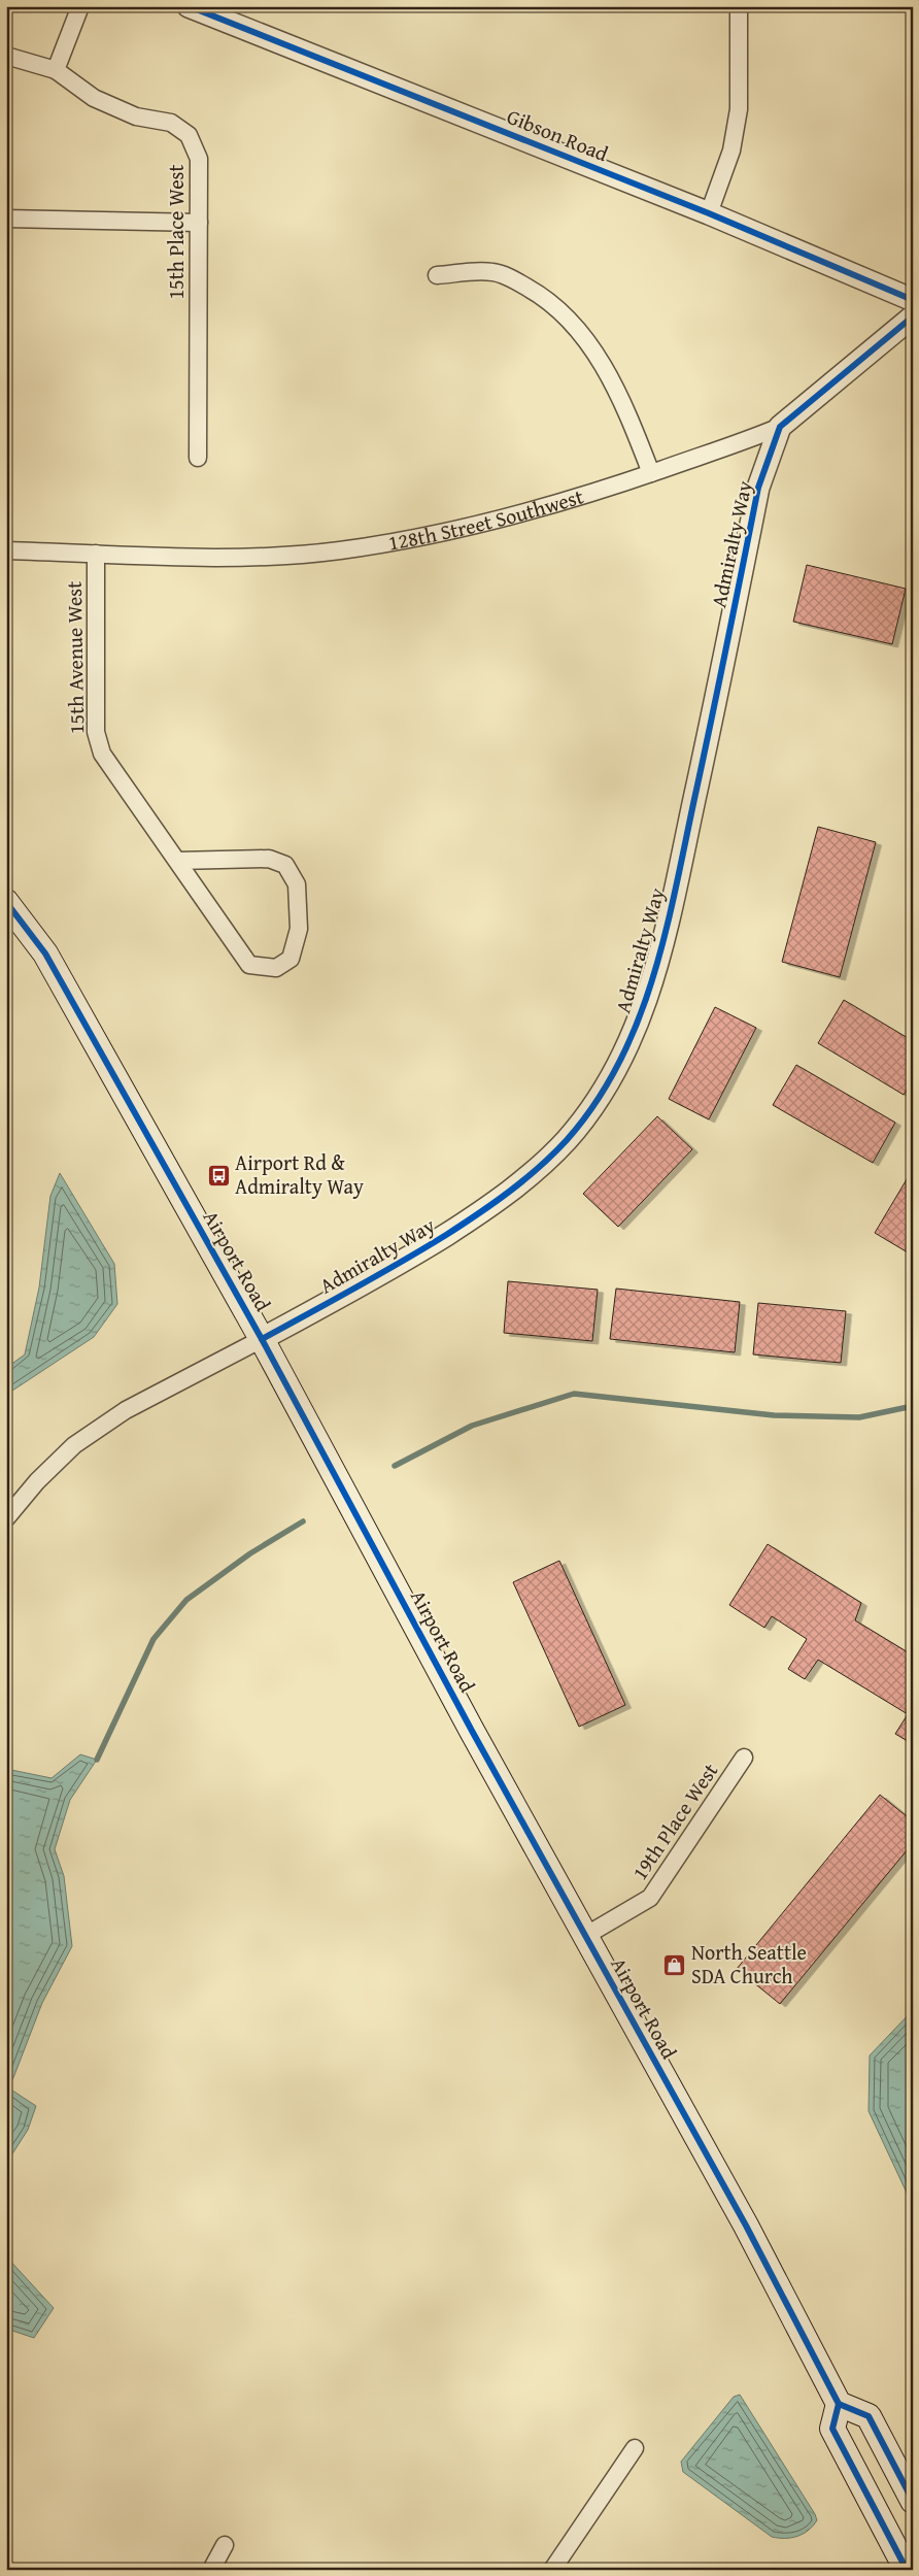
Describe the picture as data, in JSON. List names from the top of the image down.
{
  "streets": {
    "main road": ["Airport Road"],
    "street": [
      "Gibson Road",
      "15th Place West",
      "128th Street Southwest",
      "Admiralty Way",
      "15th Avenue West",
      "19th Place West"
    ]
  },
  "crossings": [
    ["128th Street Southwest", "Admiralty Way"],
    ["128th Street Southwest", "15th Avenue West"],
    ["Admiralty Way", "Airport Road"],
    ["Airport Road", "19th Place West"]
  ],
  "places": {
    "bus stop": ["Airport Rd & Admiralty Way"],
    "shop": ["North Seattle SDA Church"]
  }
}
